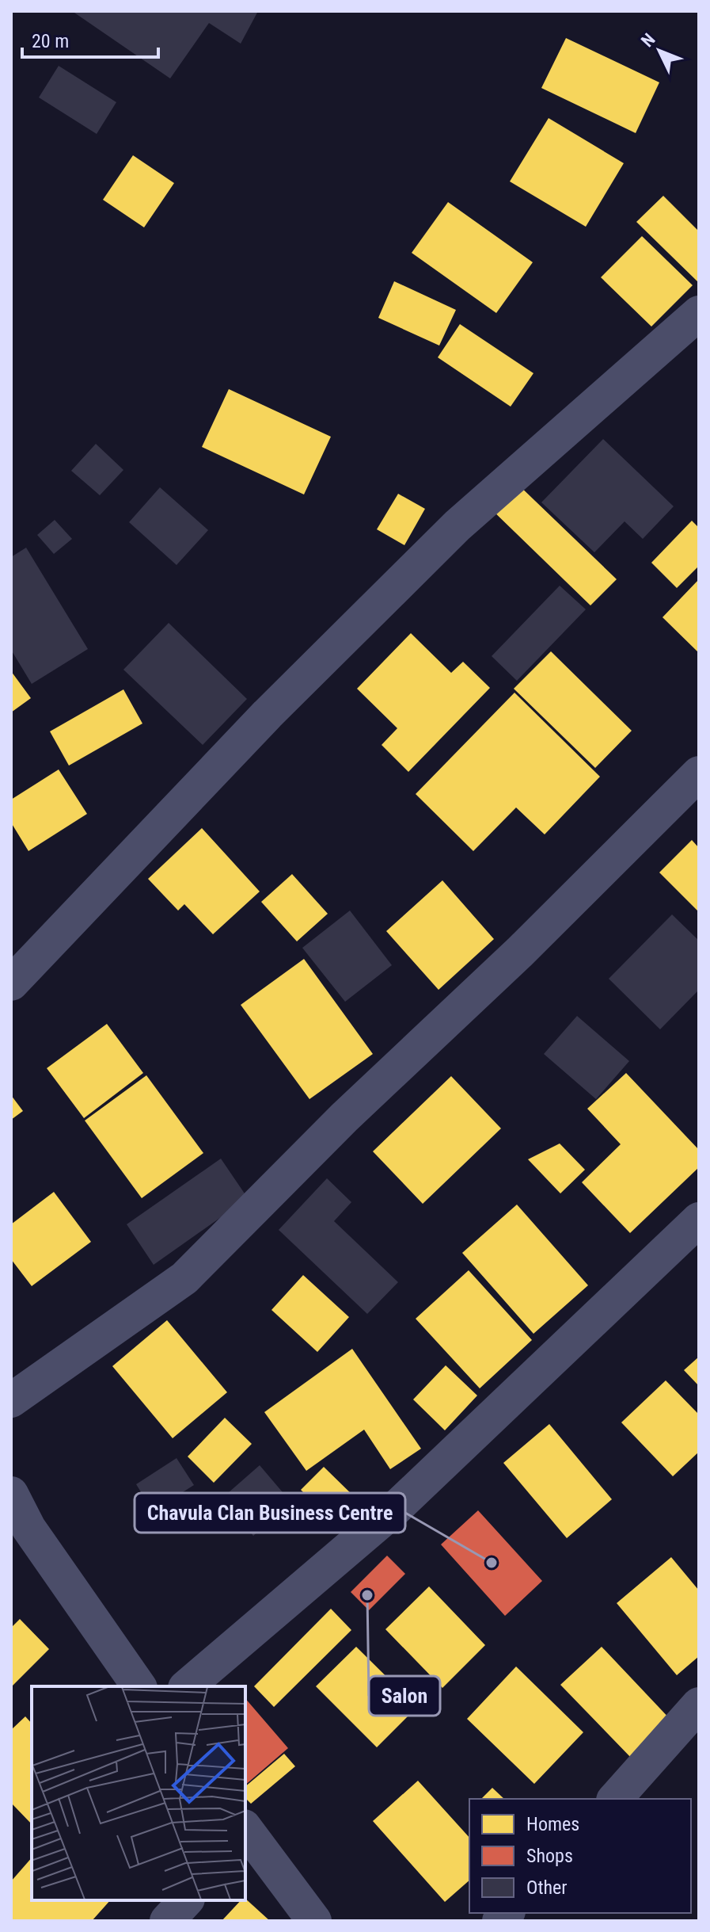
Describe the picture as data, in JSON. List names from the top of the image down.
{
  "places": ["Chavula Clan Business Centre", "Salon"],
  "legend": ["Homes", "Shops", "Other"],
  "scale_bar": "20 m",
  "north": "top left"
}
